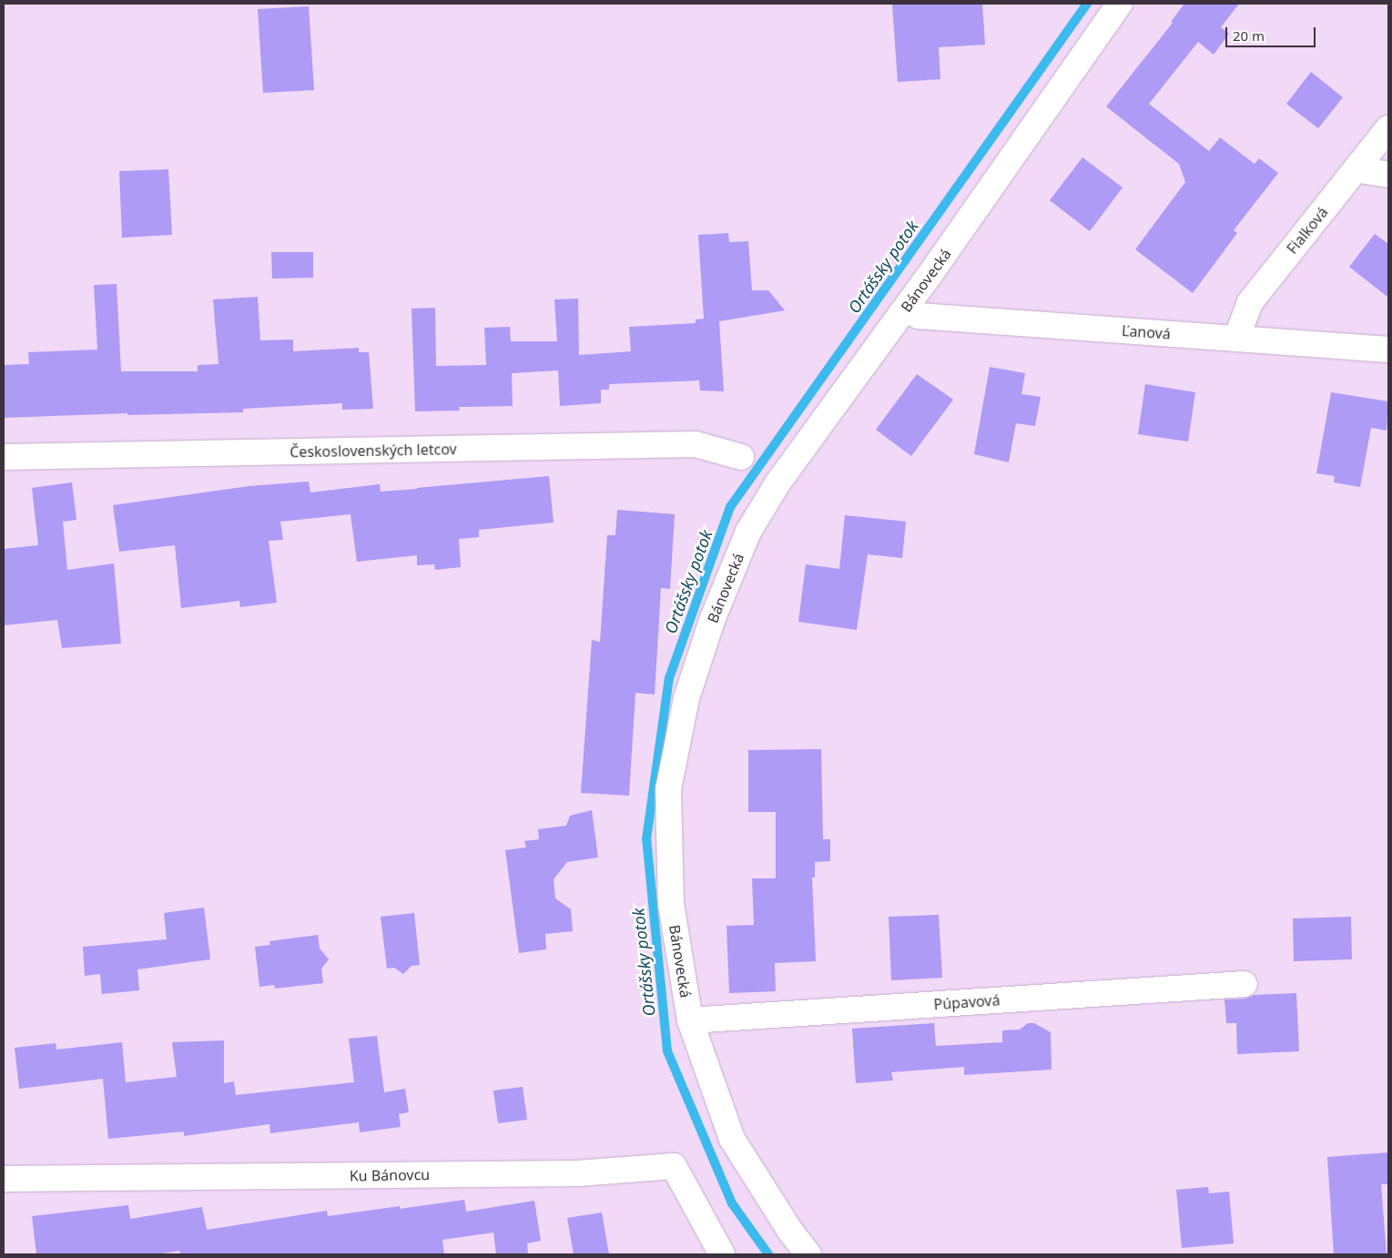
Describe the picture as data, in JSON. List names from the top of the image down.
{
  "streets": {
    "street": [
      "Fialková",
      "Bánovecká",
      "Ľanová",
      "Československých letcov",
      "Púpavová",
      "Ku Bánovcu"
    ]
  },
  "crossings": [
    ["Fialková", "Ľanová"],
    ["Bánovecká", "Ľanová"],
    ["Bánovecká", "Púpavová"]
  ],
  "water": ["Ortášsky potok"],
  "scale_bar": "20 m"
}
